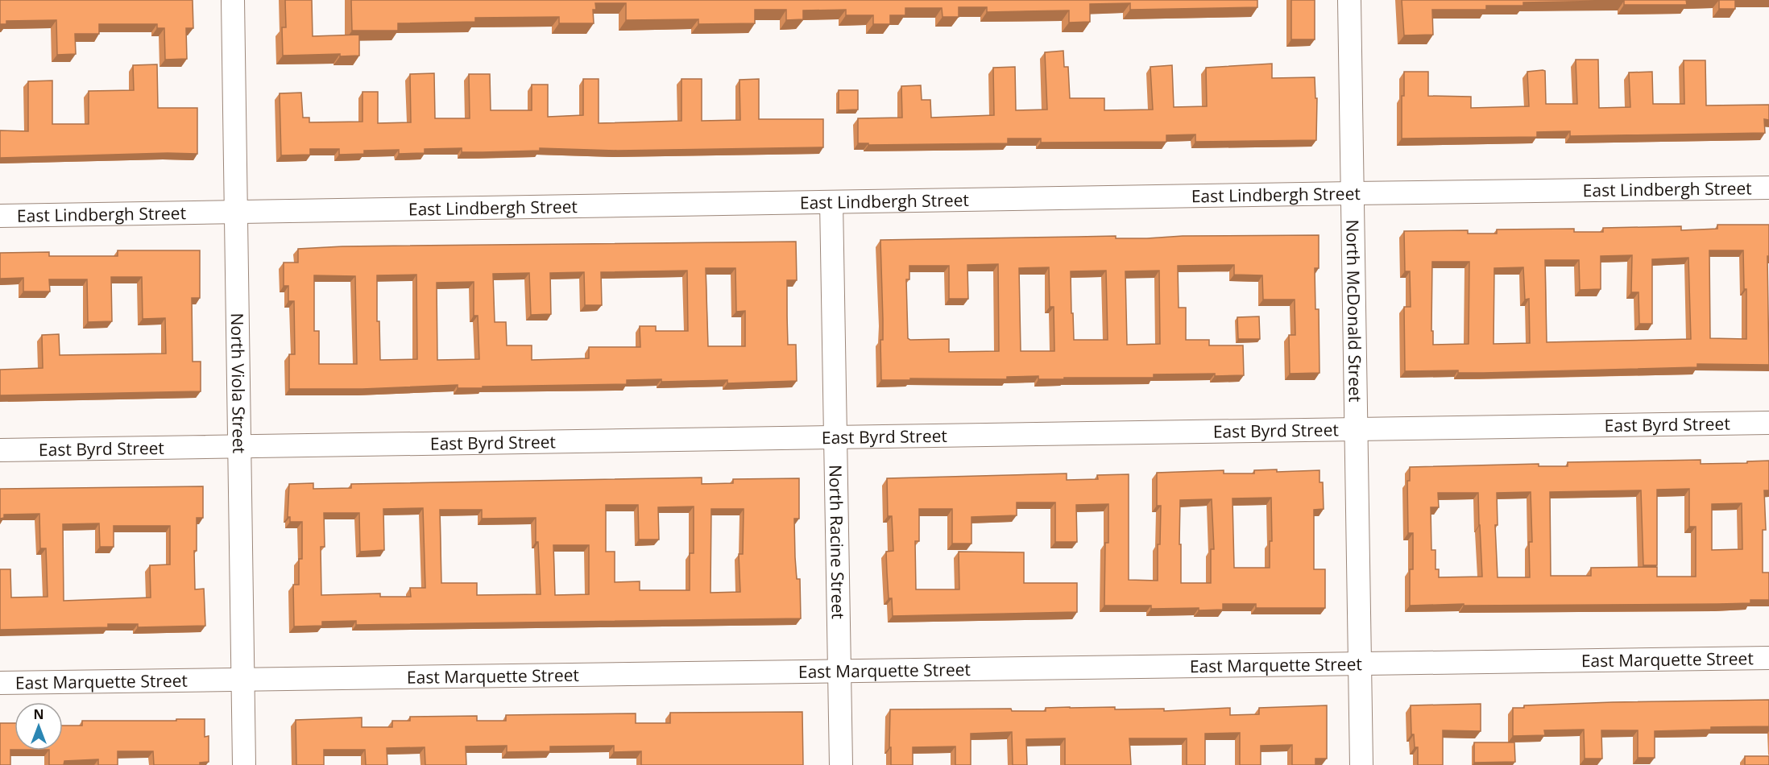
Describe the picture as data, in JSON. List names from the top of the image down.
{
  "streets": {
    "street": [
      "East Lindbergh Street",
      "North McDonald Street",
      "North Viola Street",
      "East Byrd Street",
      "North Racine Street",
      "East Marquette Street"
    ]
  },
  "crossings": [
    ["East Lindbergh Street", "North McDonald Street"],
    ["East Lindbergh Street", "North Viola Street"],
    ["East Lindbergh Street", "North Racine Street"],
    ["North McDonald Street", "East Byrd Street"],
    ["North McDonald Street", "East Marquette Street"],
    ["North Viola Street", "East Byrd Street"],
    ["North Viola Street", "East Marquette Street"],
    ["East Byrd Street", "North Racine Street"],
    ["North Racine Street", "East Marquette Street"]
  ],
  "north": "top"
}
